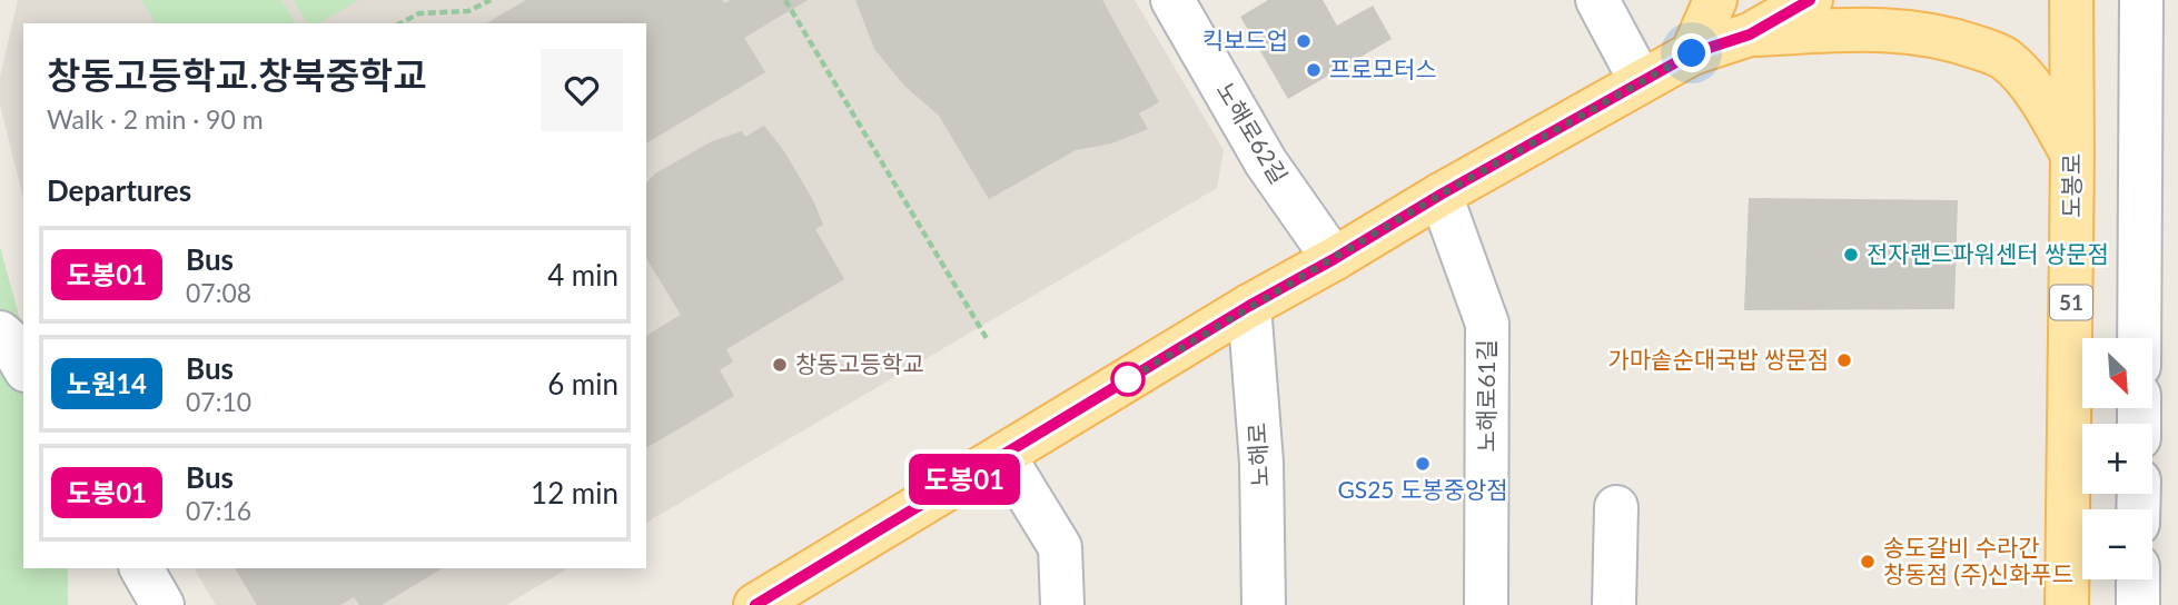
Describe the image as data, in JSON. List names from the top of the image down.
{
  "streets": {
    "main road": ["도봉로", "51"],
    "street": ["노해로62길", "노해로61길", "노해로"]
  },
  "places": [
    "킥보드업",
    "프로모터스",
    "전자랜드파워센터 쌍문점",
    "가마솥순대국밥 쌍문점",
    "창동고등학교",
    "GS25 도봉중앙점",
    "송도갈비 수라간 창동점 (주)신화푸드"
  ],
  "lines": ["bus line 도봉01"],
  "north": "bottom right",
  "page": {
    "on_map": "도봉01",
    "heading": [
      ["창동고등학교.창북중학교", "Walk · 2 min · 90 m"],
      "Departures"
    ],
    "list": [
      {
        "mark": "도봉01",
        "name": "Bus",
        "note": "07:08",
        "value": "4 min"
      },
      {
        "mark": "노원14",
        "name": "Bus",
        "note": "07:10",
        "value": "6 min"
      },
      {
        "mark": "도봉01",
        "name": "Bus",
        "note": "07:16",
        "value": "12 min"
      }
    ],
    "map_buttons": ["+", "−"]
  }
}
